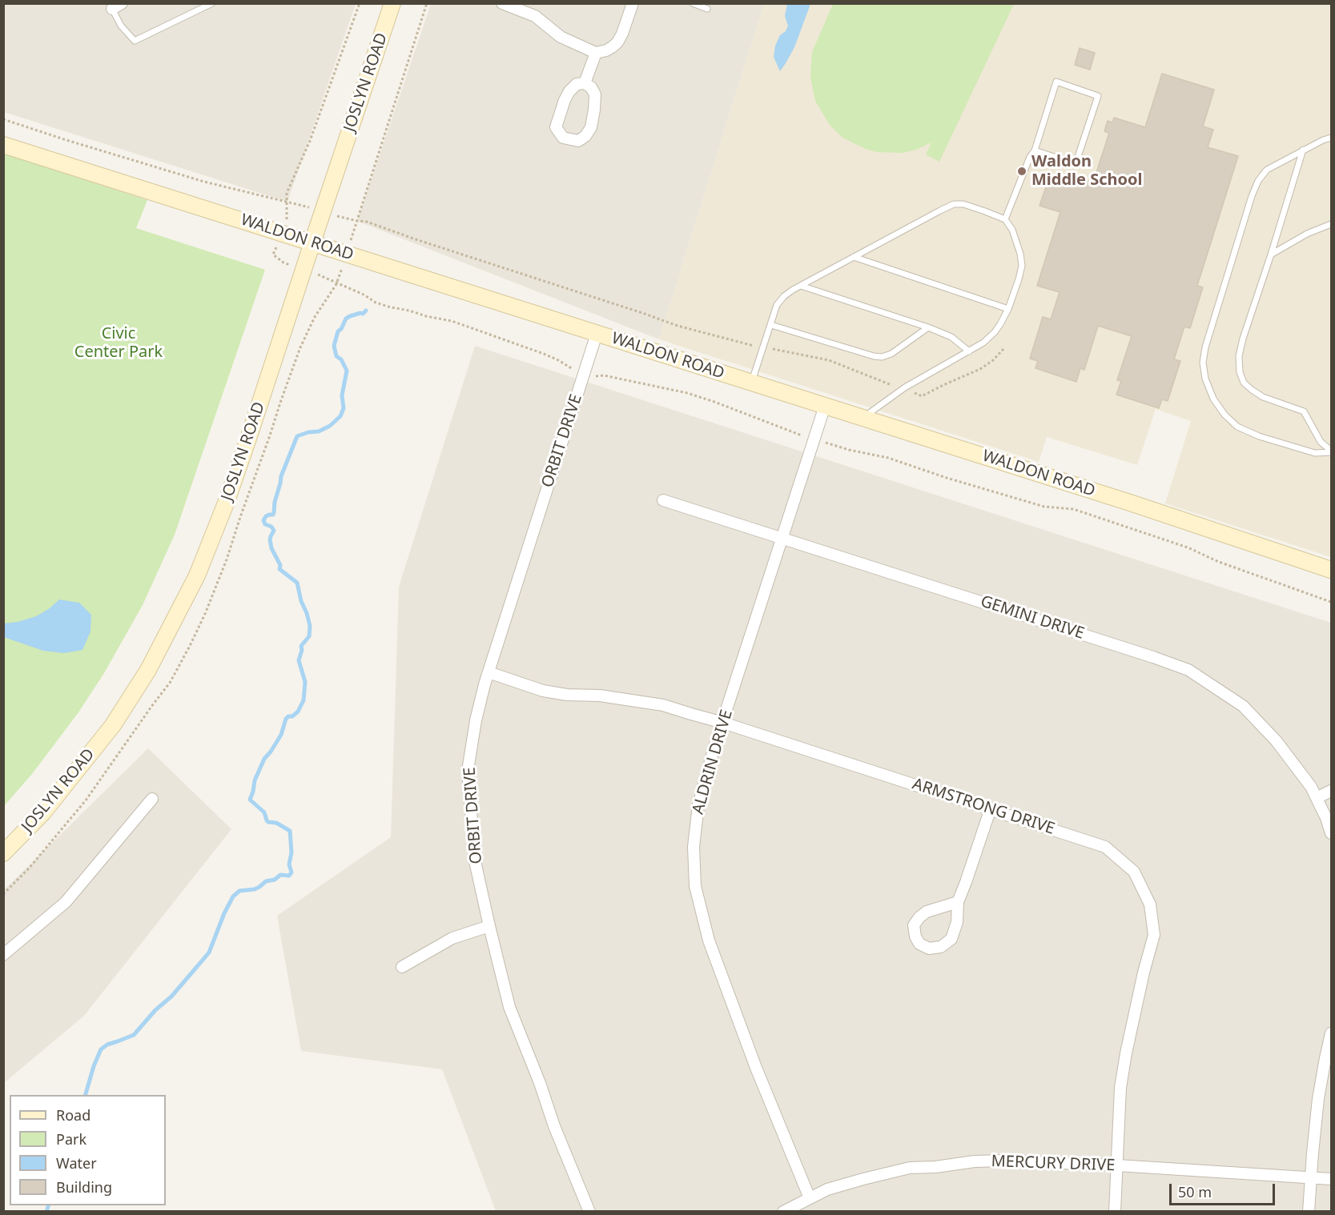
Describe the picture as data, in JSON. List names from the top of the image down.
{
  "streets": {
    "street": [
      "JOSLYN ROAD",
      "WALDON ROAD",
      "ORBIT DRIVE",
      "GEMINI DRIVE",
      "ALDRIN DRIVE",
      "ARMSTRONG DRIVE",
      "MERCURY DRIVE"
    ]
  },
  "crossings": [
    ["JOSLYN ROAD", "WALDON ROAD"],
    ["WALDON ROAD", "ORBIT DRIVE"],
    ["WALDON ROAD", "ALDRIN DRIVE"],
    ["ORBIT DRIVE", "ARMSTRONG DRIVE"],
    ["GEMINI DRIVE", "ALDRIN DRIVE"],
    ["ALDRIN DRIVE", "ARMSTRONG DRIVE"],
    ["ALDRIN DRIVE", "MERCURY DRIVE"],
    ["ARMSTRONG DRIVE", "MERCURY DRIVE"]
  ],
  "parks": ["Civic Center Park"],
  "places": ["Waldon Middle School"],
  "legend": [
    "Road",
    "Park",
    "Water",
    "Building"
  ],
  "scale_bar": "50 m"
}
